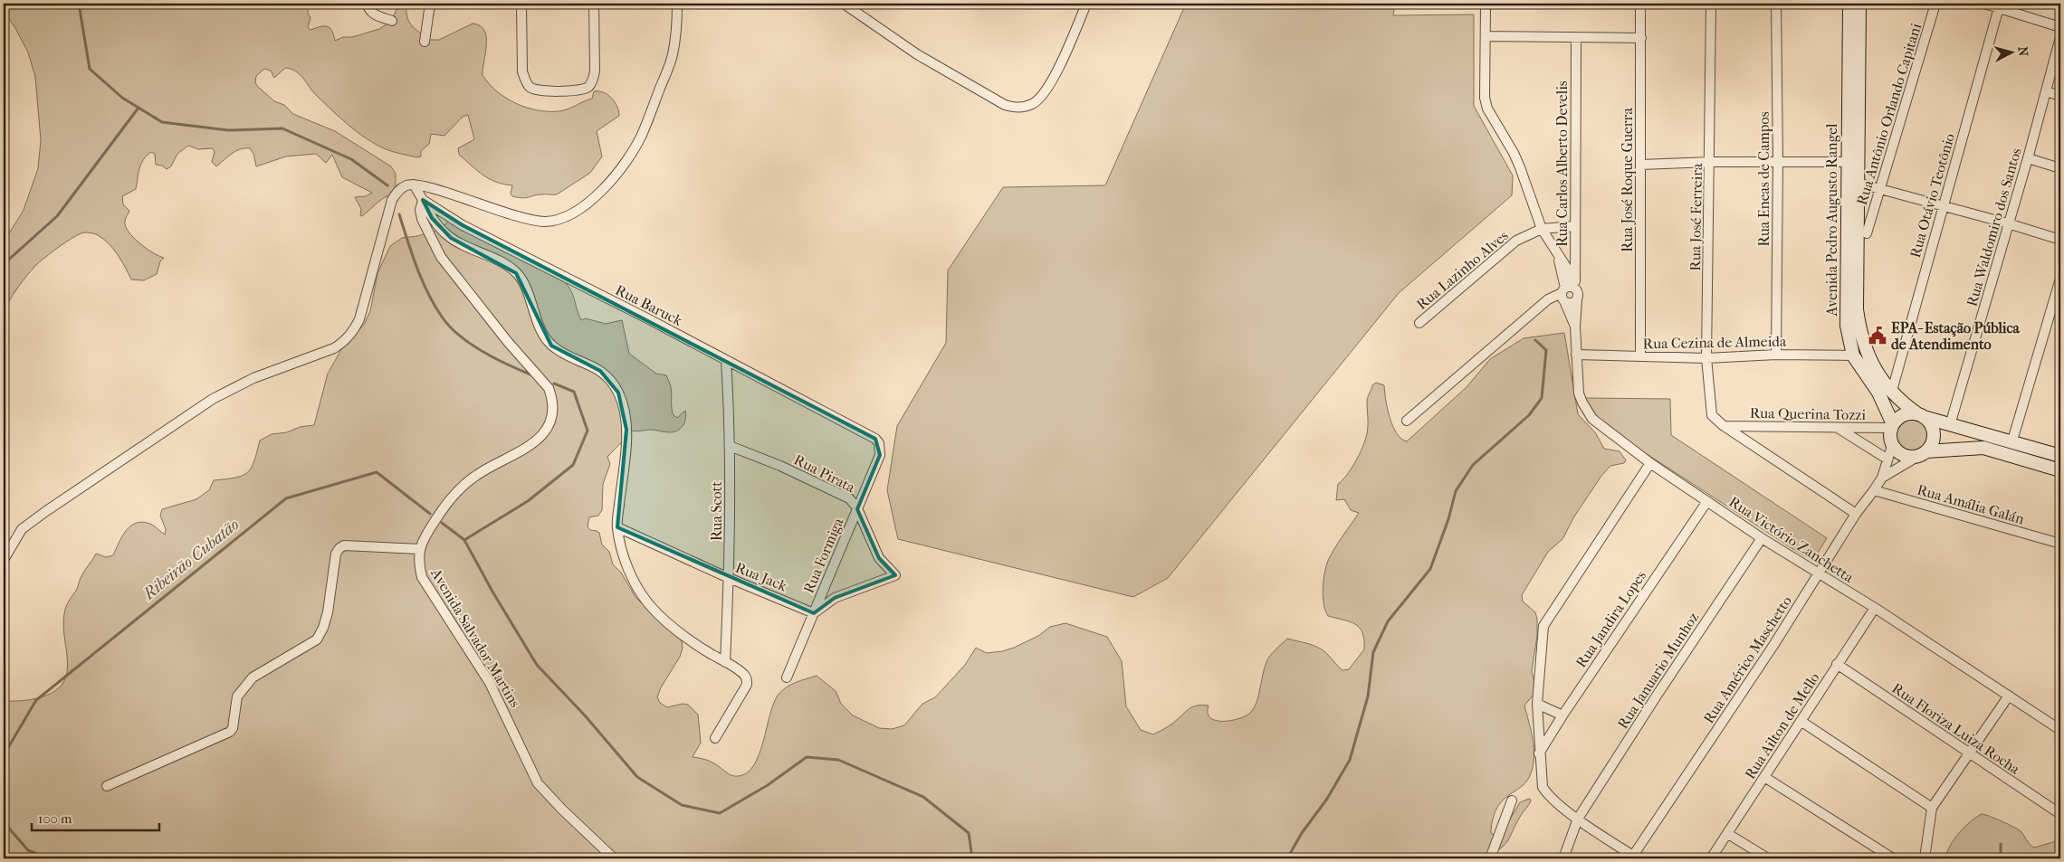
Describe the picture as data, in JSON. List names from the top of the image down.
{
  "streets": {
    "street": [
      "Rua Antônio Orlando Capitani",
      "Rua Carlos Alberto Develis",
      "Rua Eneas de Campos",
      "Rua José Roque Guerra",
      "Rua Otávio Teotônio",
      "Rua José Ferreira",
      "Avenida Pedro Augusto Rangel",
      "Rua Waldomiro dos Santos",
      "Rua Lazinho Alves",
      "Rua Baruck",
      "Rua Cezina de Almeida",
      "Rua Querina Tozzi",
      "Rua Pirata",
      "Rua Amália Galán",
      "Rua Scott",
      "Rua Victório Zanchetta",
      "Rua Formiga",
      "Rua Jack",
      "Rua Jandira Lopes",
      "Avenida Salvador Martins",
      "Rua Américo Maschetto",
      "Rua Januario Munhoz",
      "Rua Ailton de Mello",
      "Rua Floriza Luiza Rocha"
    ]
  },
  "crossings": [
    ["Rua Carlos Alberto Develis", "Rua Lazinho Alves"],
    ["Rua Carlos Alberto Develis", "Rua Victório Zanchetta"],
    ["Rua Eneas de Campos", "Rua Cezina de Almeida"],
    ["Rua José Roque Guerra", "Rua Cezina de Almeida"],
    ["Rua Otávio Teotônio", "Avenida Pedro Augusto Rangel"],
    ["Rua José Ferreira", "Rua Cezina de Almeida"],
    ["Rua José Ferreira", "Rua Querina Tozzi"],
    ["Avenida Pedro Augusto Rangel", "Rua Waldomiro dos Santos"],
    ["Avenida Pedro Augusto Rangel", "Rua Cezina de Almeida"],
    ["Avenida Pedro Augusto Rangel", "Rua Querina Tozzi"],
    ["Avenida Pedro Augusto Rangel", "Rua Américo Maschetto"],
    ["Rua Baruck", "Rua Scott"],
    ["Rua Baruck", "Rua Formiga"],
    ["Rua Baruck", "Avenida Salvador Martins"],
    ["Rua Cezina de Almeida", "Rua Victório Zanchetta"],
    ["Rua Querina Tozzi", "Rua Américo Maschetto"],
    ["Rua Pirata", "Rua Scott"],
    ["Rua Pirata", "Rua Formiga"],
    ["Rua Pirata", "Rua Jack"],
    ["Rua Amália Galán", "Rua Américo Maschetto"],
    ["Rua Scott", "Rua Jack"],
    ["Rua Victório Zanchetta", "Rua Jandira Lopes"],
    ["Rua Victório Zanchetta", "Rua Américo Maschetto"],
    ["Rua Victório Zanchetta", "Rua Januario Munhoz"],
    ["Rua Victório Zanchetta", "Rua Ailton de Mello"],
    ["Rua Formiga", "Rua Jack"],
    ["Rua Ailton de Mello", "Rua Floriza Luiza Rocha"]
  ],
  "water": ["Ribeirão Cubatão"],
  "places": {
    "public building": ["EPA- Estação Pública de Atendimento"]
  },
  "scale_bar": "100 m",
  "north": "right"
}
